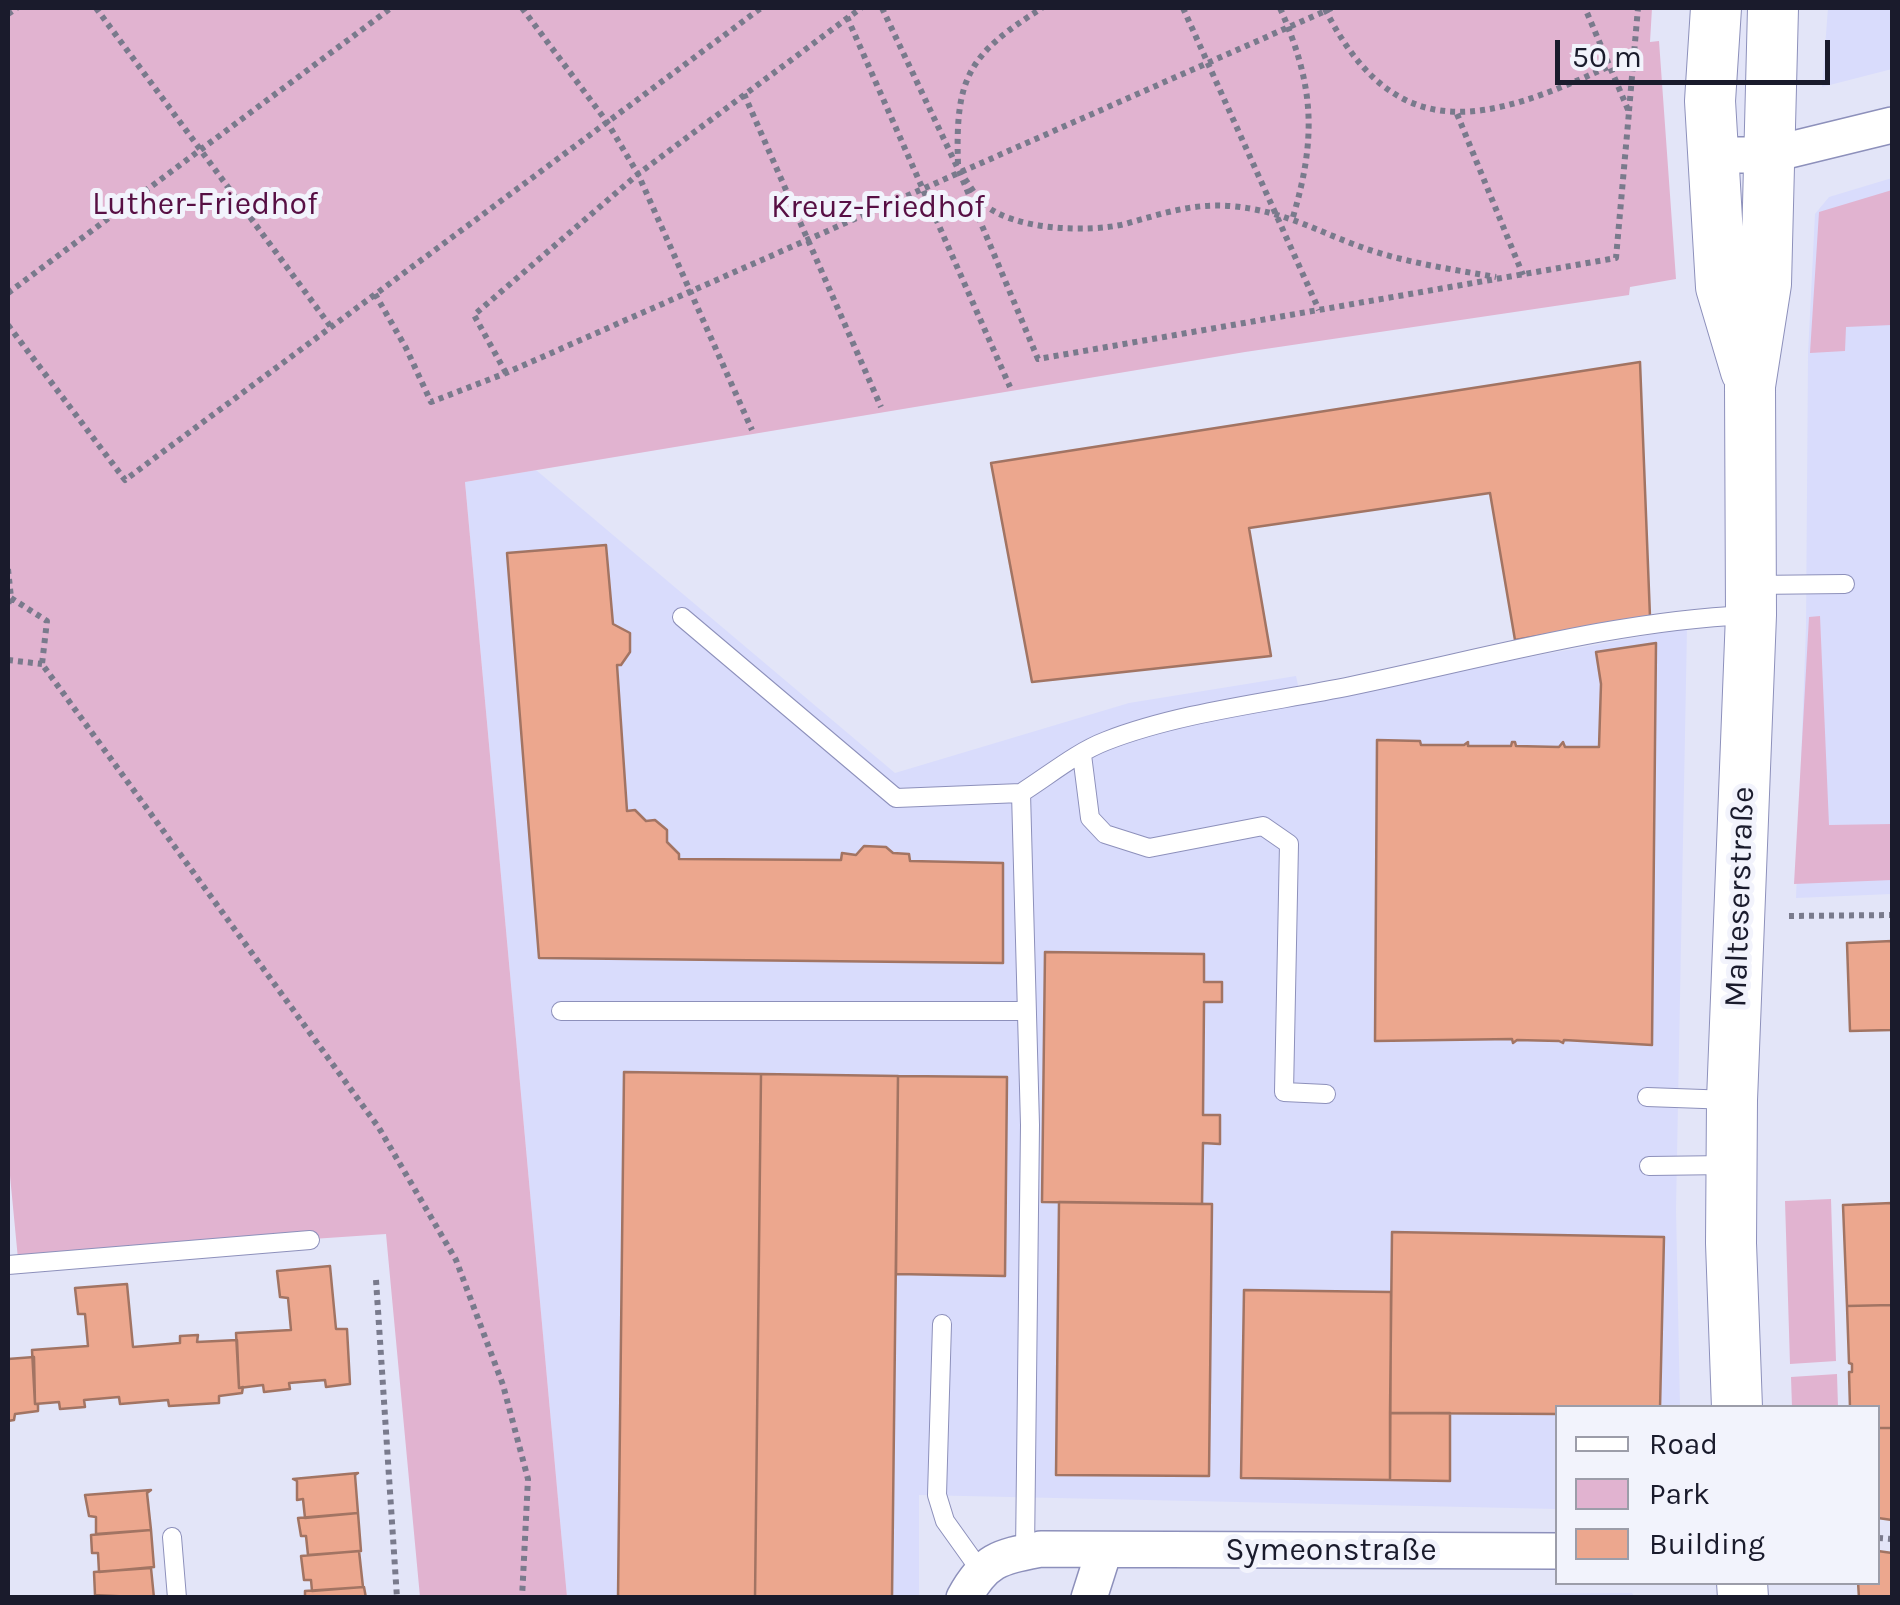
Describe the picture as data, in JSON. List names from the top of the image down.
{
  "streets": {
    "main road": ["Malteserstraße"],
    "street": ["Symeonstraße"]
  },
  "parks": ["Luther-Friedhof", "Kreuz-Friedhof"],
  "legend": ["Road", "Park", "Building"],
  "scale_bar": "50 m"
}
